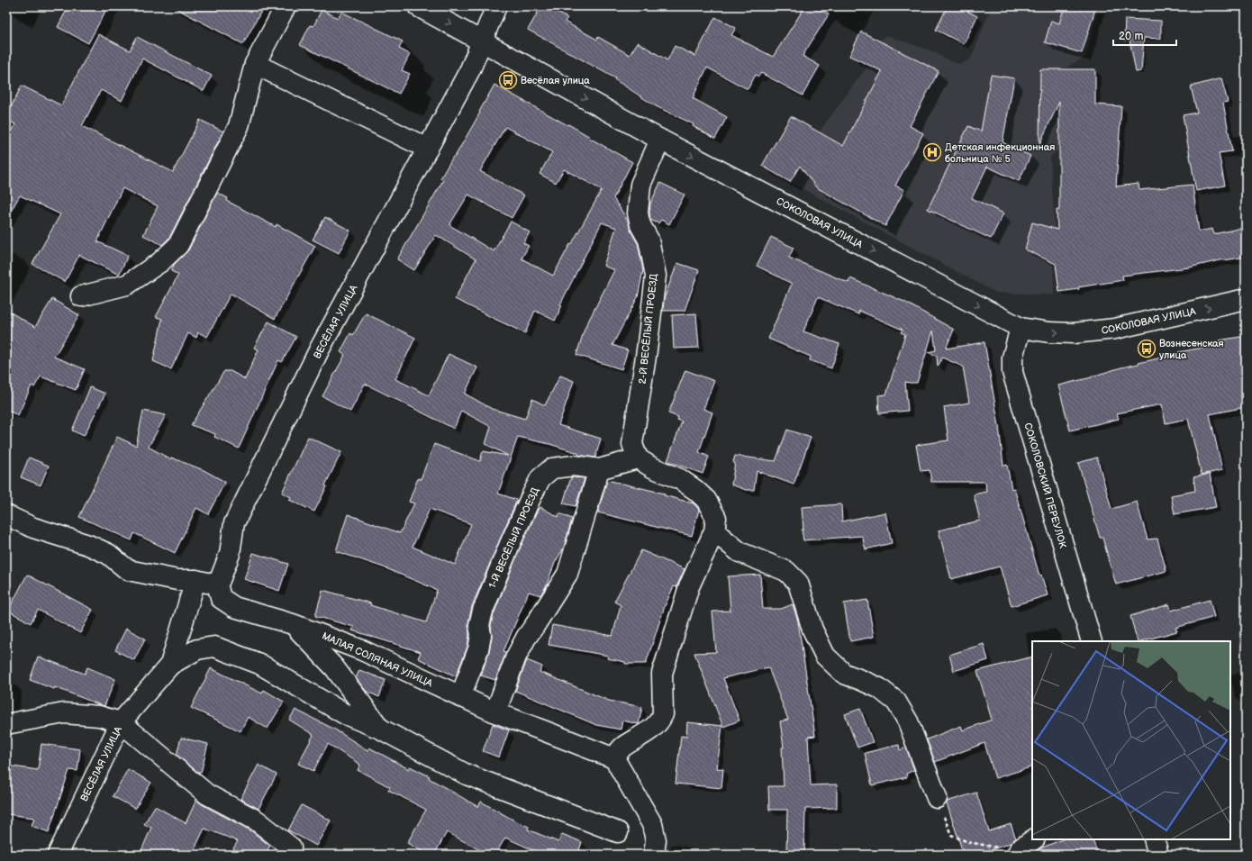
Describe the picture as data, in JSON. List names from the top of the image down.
{
  "streets": {
    "street": [
      "СОКОЛОВАЯ УЛИЦА",
      "ВЕСЁЛАЯ УЛИЦА",
      "2-Й ВЕСЁЛЫЙ ПРОЕЗД",
      "СОКОЛОВСКИЙ ПЕРЕУЛОК",
      "1-Й ВЕСЁЛЫЙ ПРОЕЗД",
      "МАЛАЯ СОЛЯНАЯ УЛИЦА"
    ]
  },
  "crossings": [
    ["СОКОЛОВАЯ УЛИЦА", "ВЕСЁЛАЯ УЛИЦА"],
    ["СОКОЛОВАЯ УЛИЦА", "2-Й ВЕСЁЛЫЙ ПРОЕЗД"],
    ["СОКОЛОВАЯ УЛИЦА", "СОКОЛОВСКИЙ ПЕРЕУЛОК"],
    ["ВЕСЁЛАЯ УЛИЦА", "МАЛАЯ СОЛЯНАЯ УЛИЦА"],
    ["2-Й ВЕСЁЛЫЙ ПРОЕЗД", "1-Й ВЕСЁЛЫЙ ПРОЕЗД"],
    ["1-Й ВЕСЁЛЫЙ ПРОЕЗД", "МАЛАЯ СОЛЯНАЯ УЛИЦА"]
  ],
  "one_way": ["СОКОЛОВАЯ УЛИЦА"],
  "places": {
    "bus stop": ["Весёлая улица", "Вознесенская улица"],
    "hospital": ["Детская инфекционная больница № 5"]
  },
  "scale_bar": "20 m"
}
